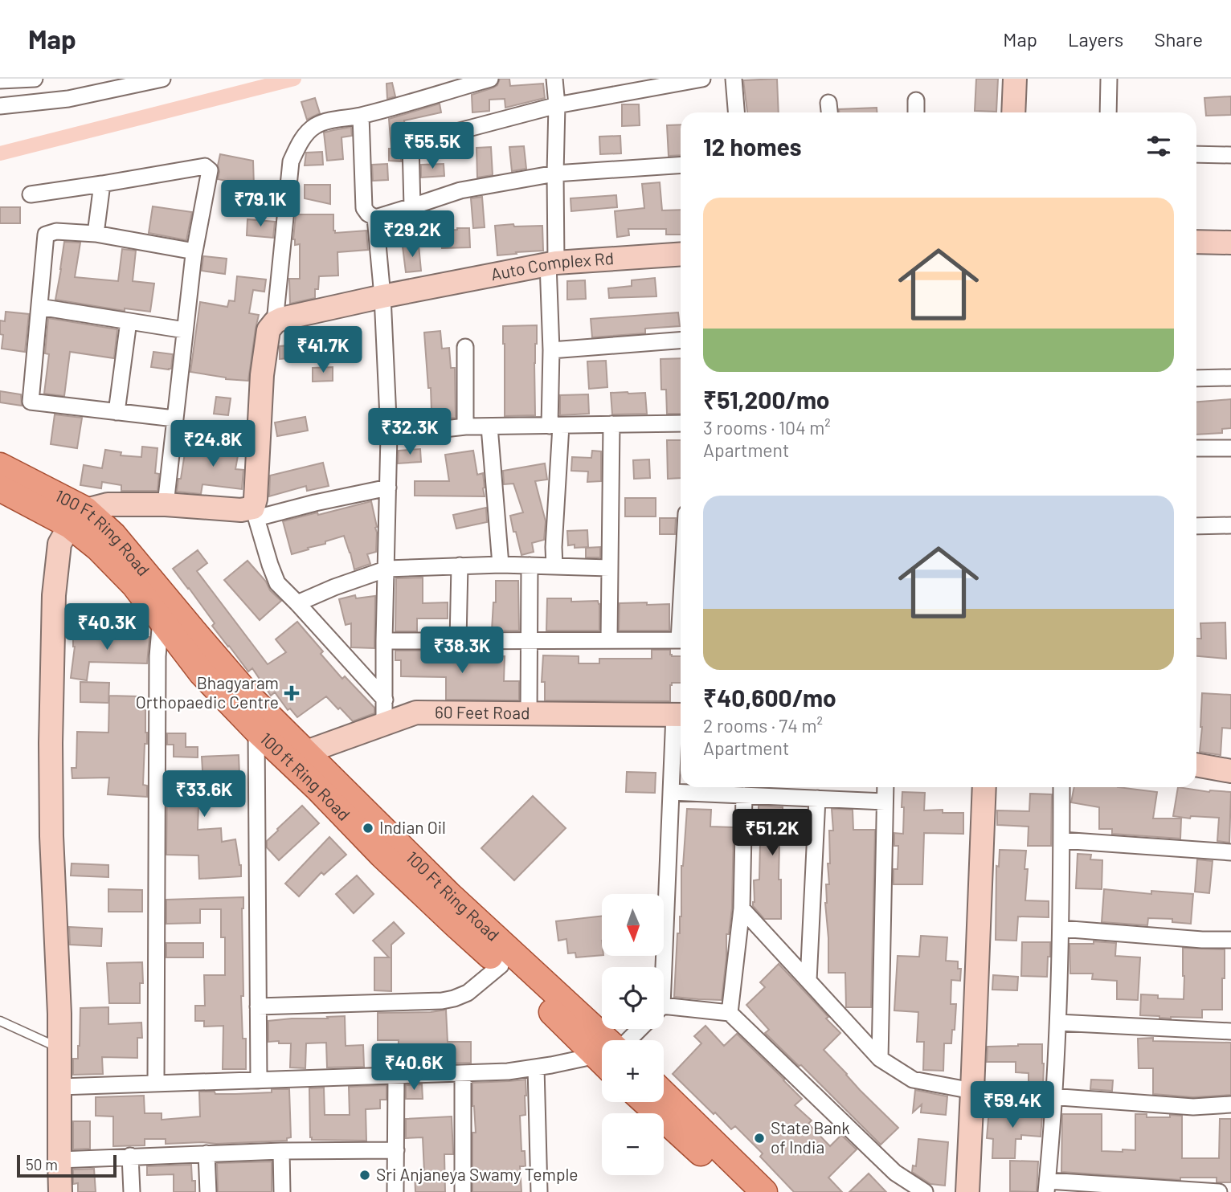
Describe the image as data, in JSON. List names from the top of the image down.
{
  "streets": {
    "main road": ["100 Ft Ring Road", "100 ft Ring Road"],
    "street": ["Auto Complex Rd", "60 Feet Road"]
  },
  "crossings": [
    ["100 Ft Ring Road", "60 Feet Road"],
    ["100 Ft Ring Road", "100 ft Ring Road"],
    ["60 Feet Road", "100 ft Ring Road"]
  ],
  "places": {
    "health": ["Bhagyaram Orthopaedic Centre"],
    "other": ["Indian Oil", "State Bank of India", "Sri Anjaneya Swamy Temple"]
  },
  "scale_bar": "50 m",
  "north": "bottom",
  "page": {
    "header": "Map",
    "nav": ["Map", "Layers", "Share"],
    "heading": "12 homes",
    "price": [
      "₹55.5K",
      "₹79.1K",
      "₹29.2K",
      "₹41.7K",
      "₹32.3K",
      "₹24.8K",
      "₹40.3K",
      "₹38.3K",
      "₹33.6K",
      "₹51.2K",
      "₹40.6K",
      "₹59.4K"
    ],
    "list": [
      {
        "name": "₹51,200/mo",
        "note": "3 rooms · 104 m² · Apartment"
      },
      {
        "name": "₹40,600/mo",
        "note": "2 rooms · 74 m² · Apartment"
      }
    ],
    "map_buttons": ["+", "−"],
    "scale": "50 m"
  }
}
